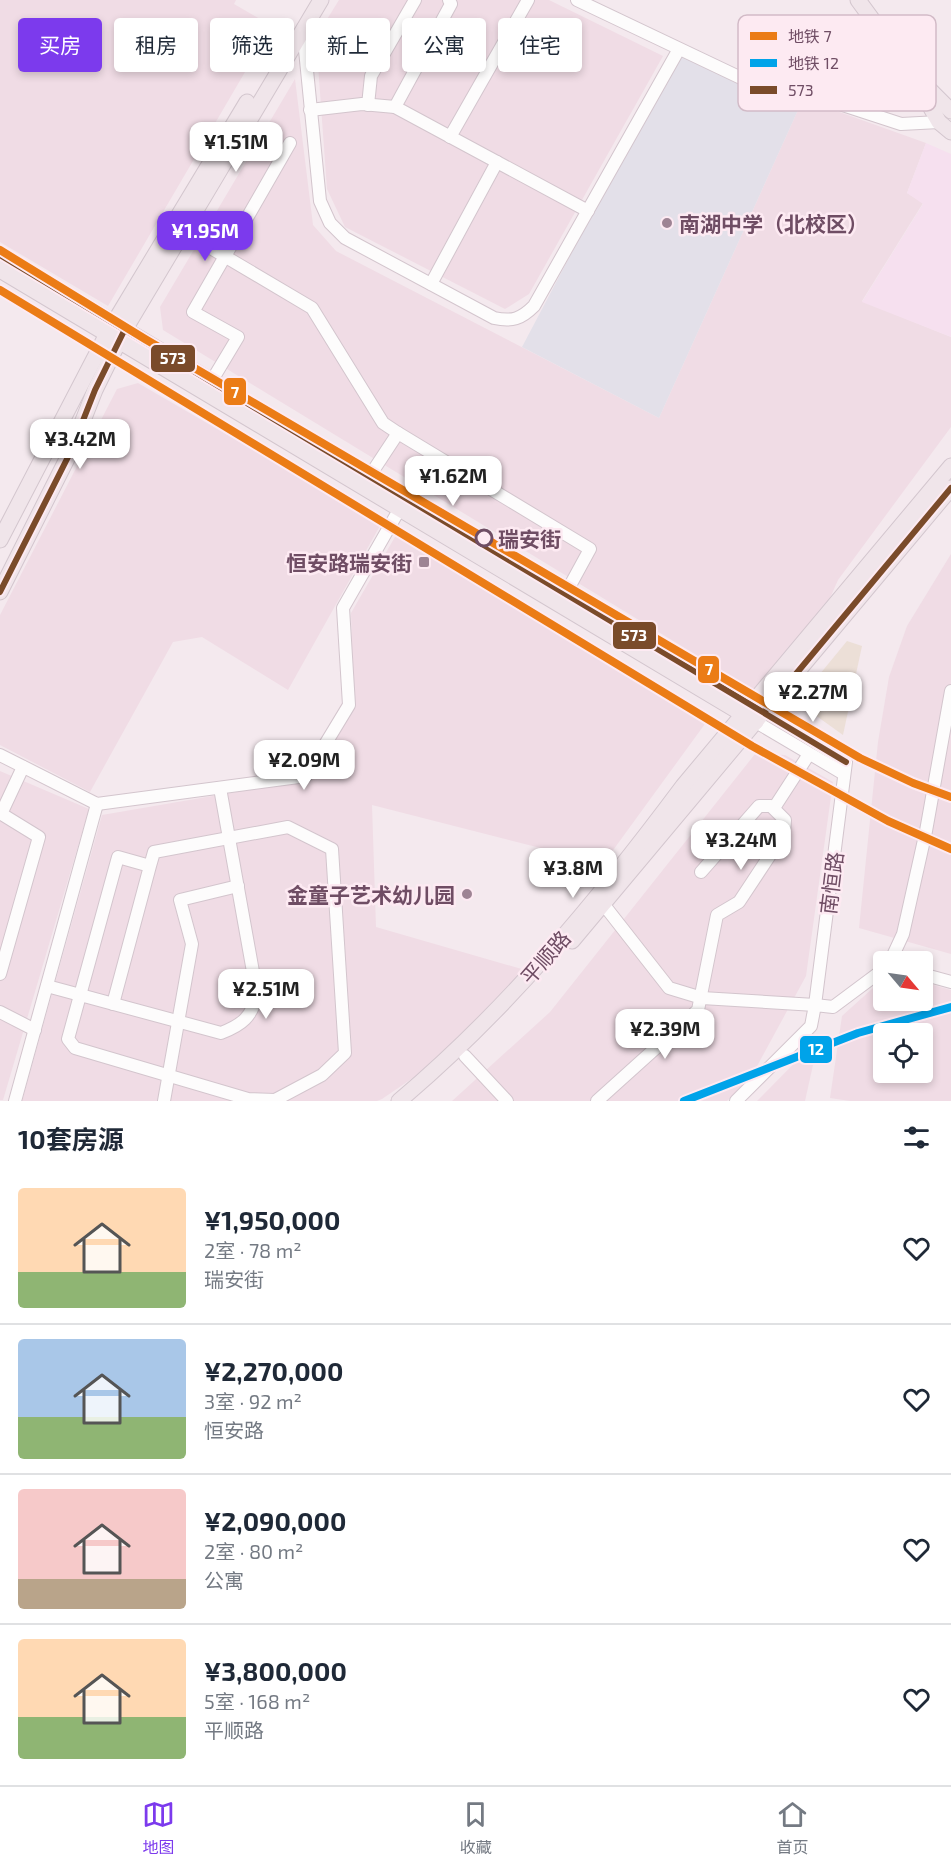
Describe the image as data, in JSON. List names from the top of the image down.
{
  "streets": {
    "main road": ["平顺路"],
    "street": ["南恒路"]
  },
  "places": {
    "other": ["南湖中学（北校区）", "瑞安街", "金童子艺术幼儿园"],
    "transit": ["恒安路瑞安街"]
  },
  "lines": ["metro line 7", "transit line 573", "metro line 12"],
  "legend": ["地铁 7", "地铁 12", "573"],
  "north": "bottom right",
  "page": {
    "chip": [
      "买房",
      "租房",
      "筛选",
      "新上",
      "公寓",
      "住宅"
    ],
    "price": [
      "¥1.51M",
      "¥1.95M",
      "¥3.42M",
      "¥1.62M",
      "¥2.27M",
      "¥2.09M",
      "¥3.24M",
      "¥3.8M",
      "¥2.51M",
      "¥2.39M"
    ],
    "heading": "10套房源",
    "list": [
      {
        "name": "¥1,950,000",
        "note": "2室 · 78 m² · 瑞安街"
      },
      {
        "name": "¥2,270,000",
        "note": "3室 · 92 m² · 恒安路"
      },
      {
        "name": "¥2,090,000",
        "note": "2室 · 80 m² · 公寓"
      },
      {
        "name": "¥3,800,000",
        "note": "5室 · 168 m² · 平顺路"
      }
    ],
    "tabs": ["地图", "收藏", "首页"]
  }
}
